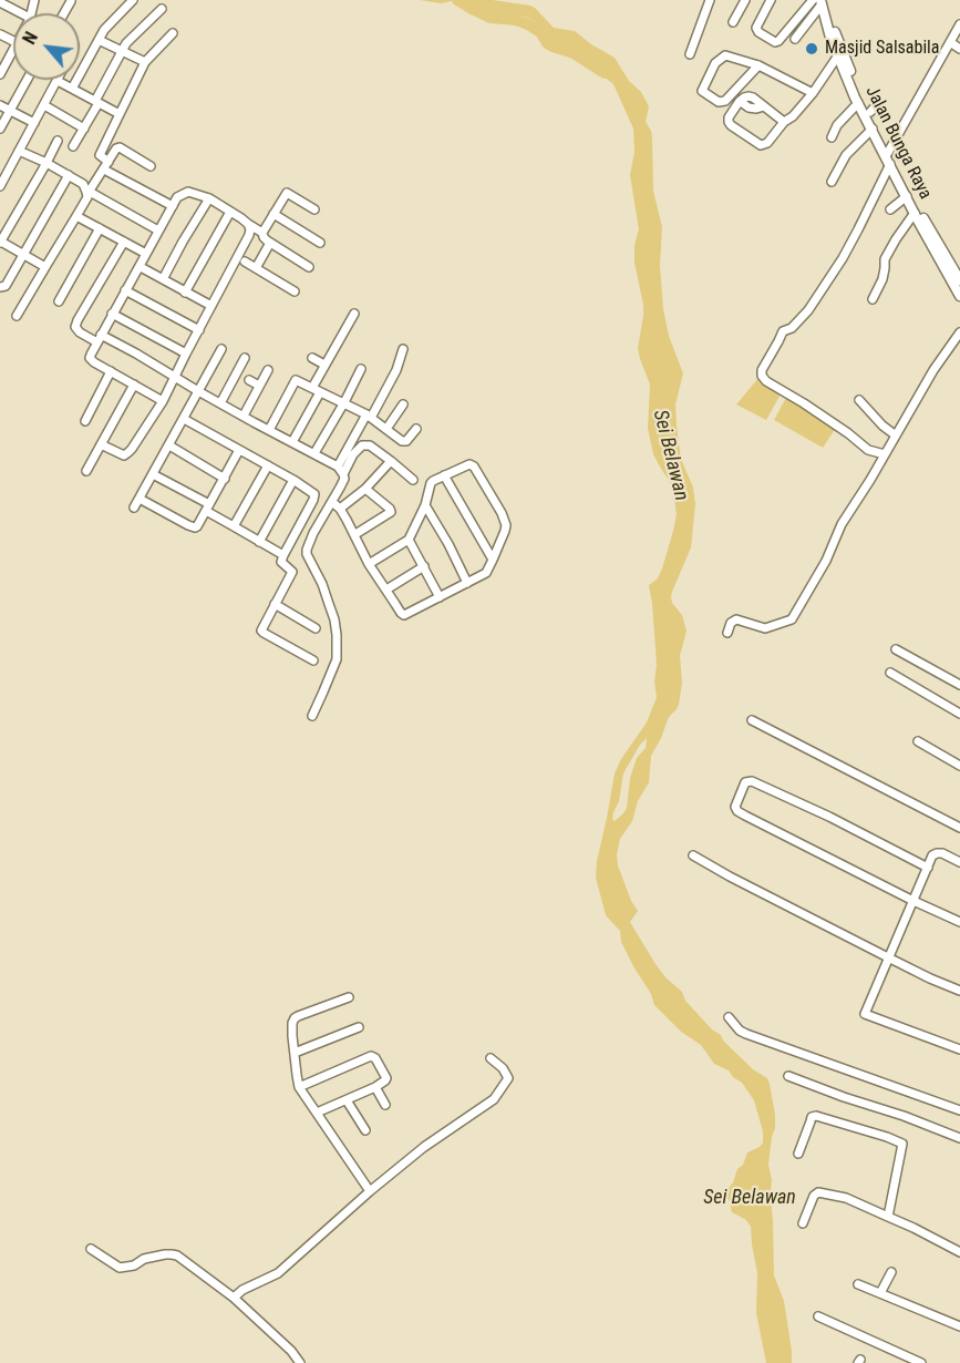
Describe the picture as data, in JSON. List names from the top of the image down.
{
  "streets": {
    "main road": ["Jalan Bunga Raya"]
  },
  "water": ["Sei Belawan"],
  "places": ["Masjid Salsabila"],
  "north": "top left"
}
